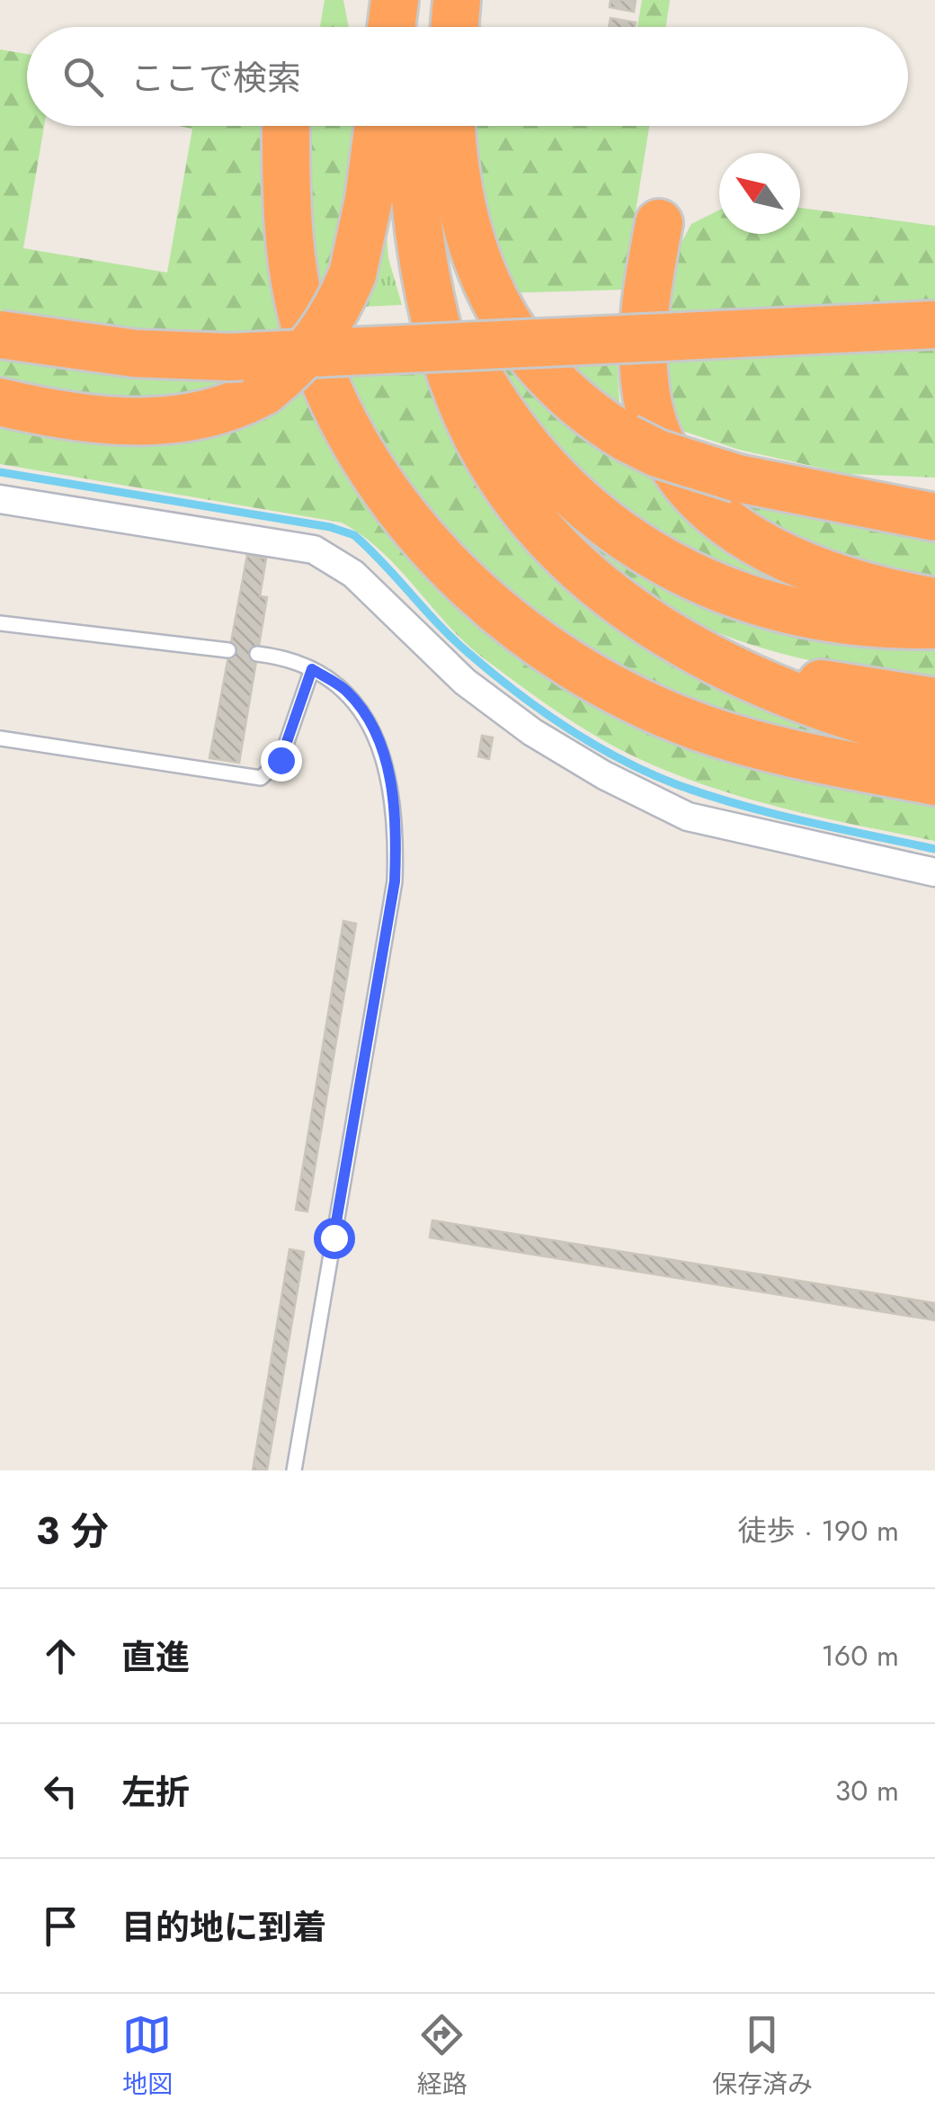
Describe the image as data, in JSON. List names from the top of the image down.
{
  "north": "top left",
  "page": {
    "search": "ここで検索",
    "heading": ["3 分", "徒歩 · 190 m"],
    "list": [
      ["直進", "160 m"],
      ["左折", "30 m"],
      "目的地に到着"
    ],
    "nav": ["地図", "経路", "保存済み"]
  }
}
